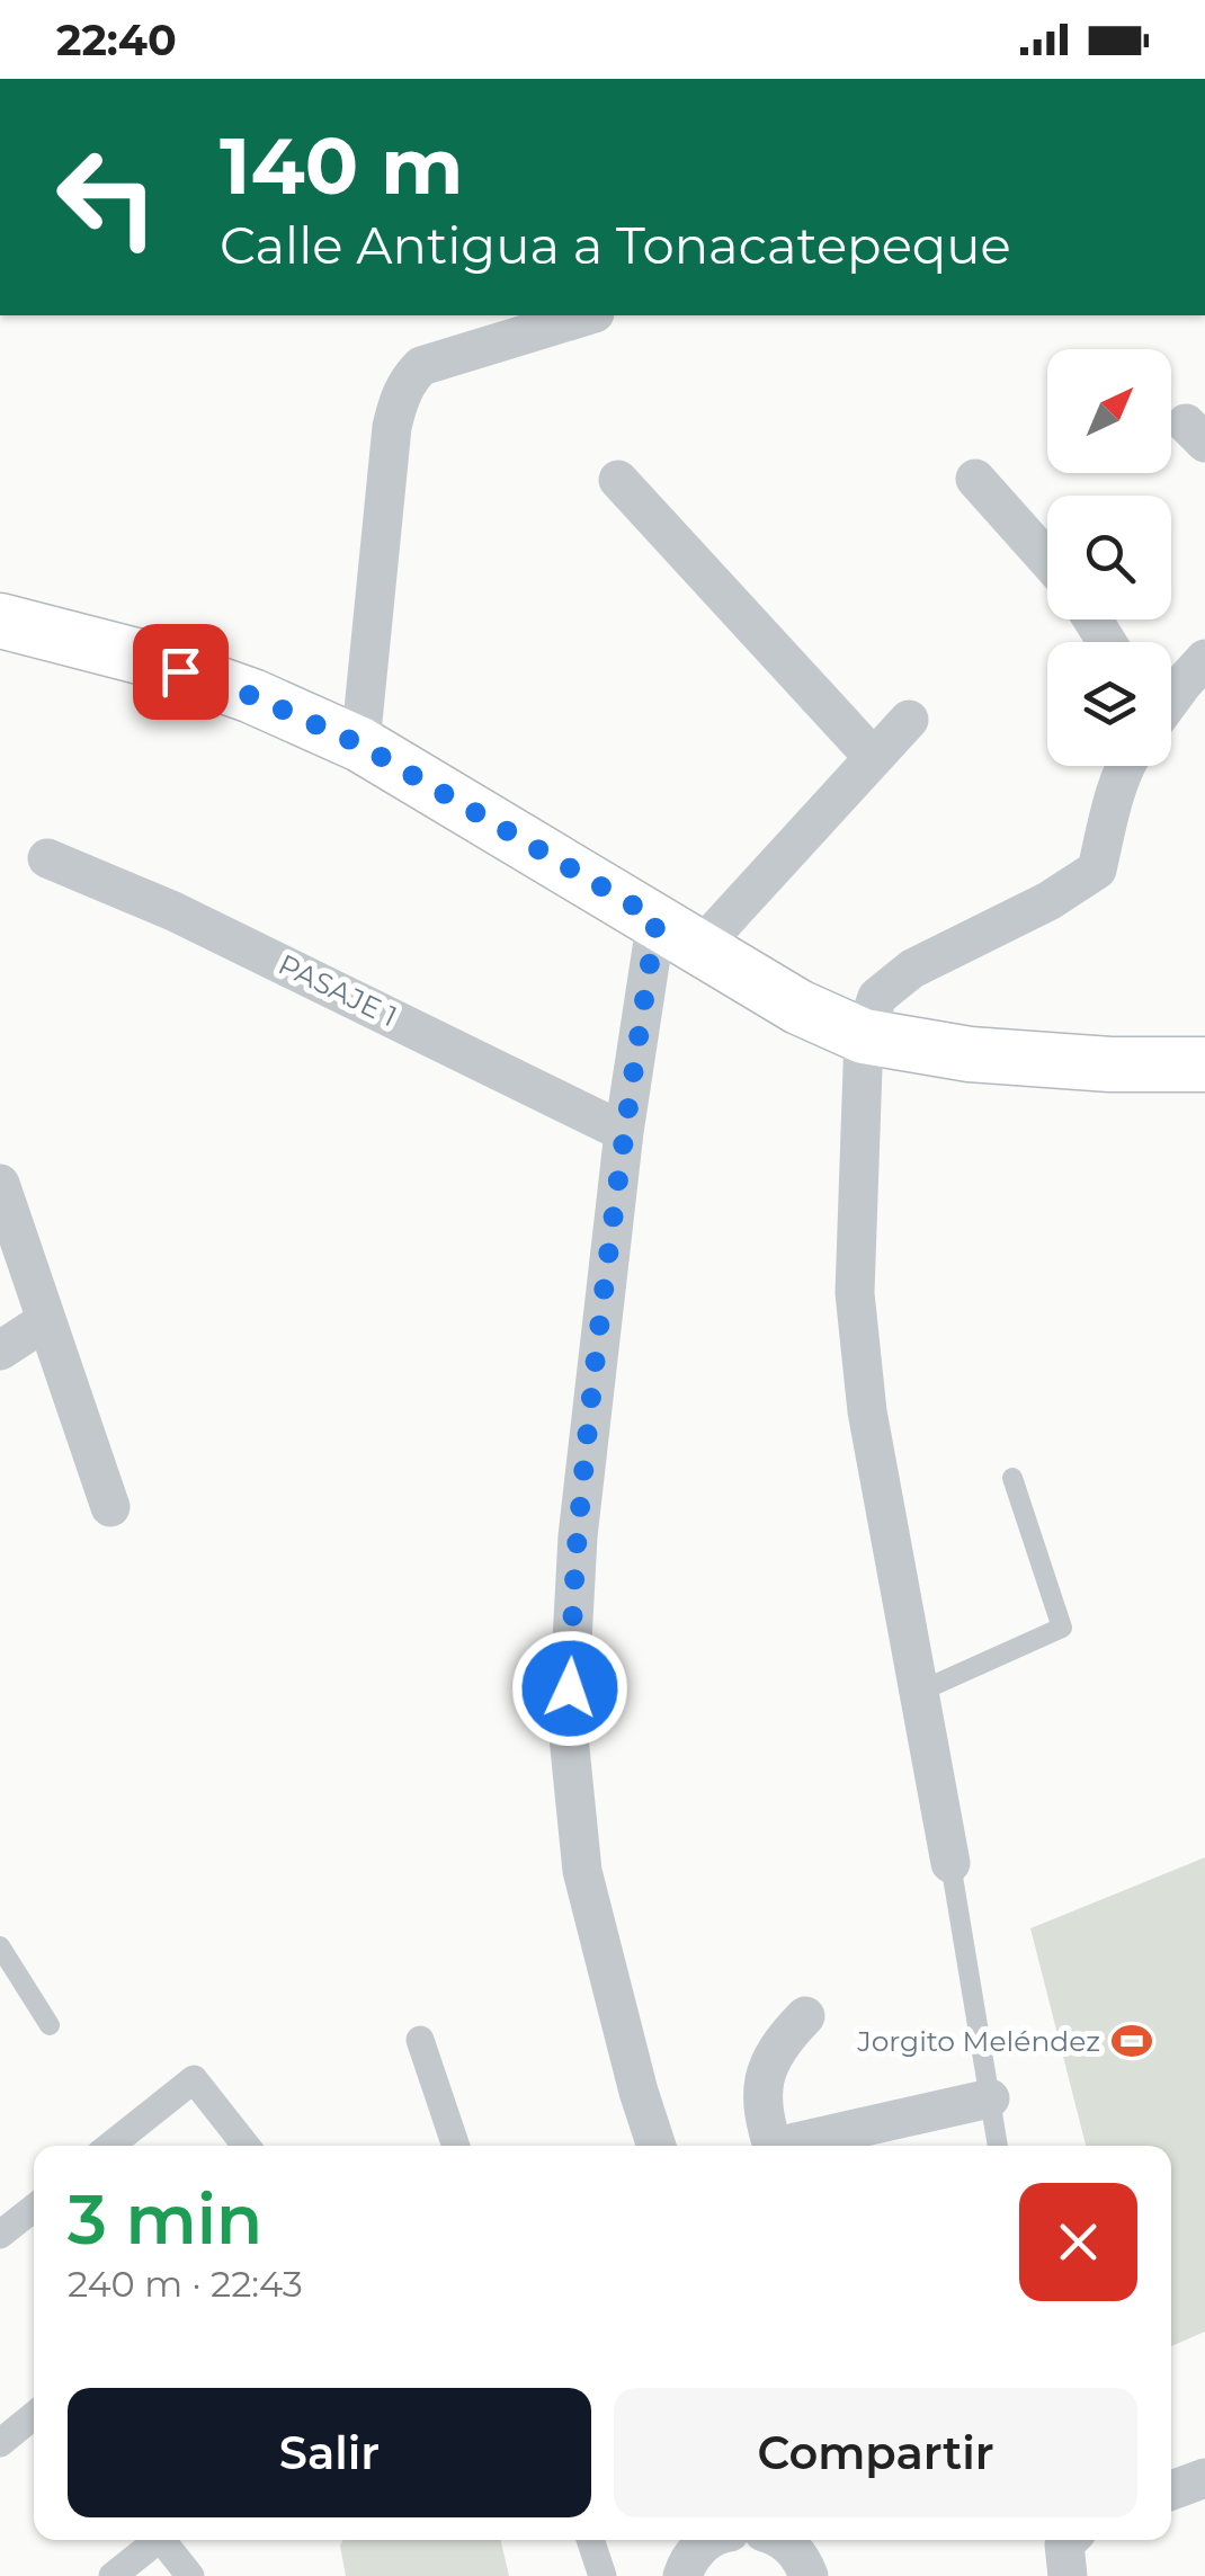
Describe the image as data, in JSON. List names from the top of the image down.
{
  "streets": {
    "street": ["PASAJE 1"]
  },
  "places": {
    "sports": ["Jorgito Meléndez"]
  },
  "north": "top right",
  "page": {
    "status": "22:40",
    "turn": ["140 m", "Calle Antigua a Tonacatepeque"],
    "heading": ["3 min", "240 m · 22:43"],
    "buttons": ["Salir", "Compartir"]
  }
}
